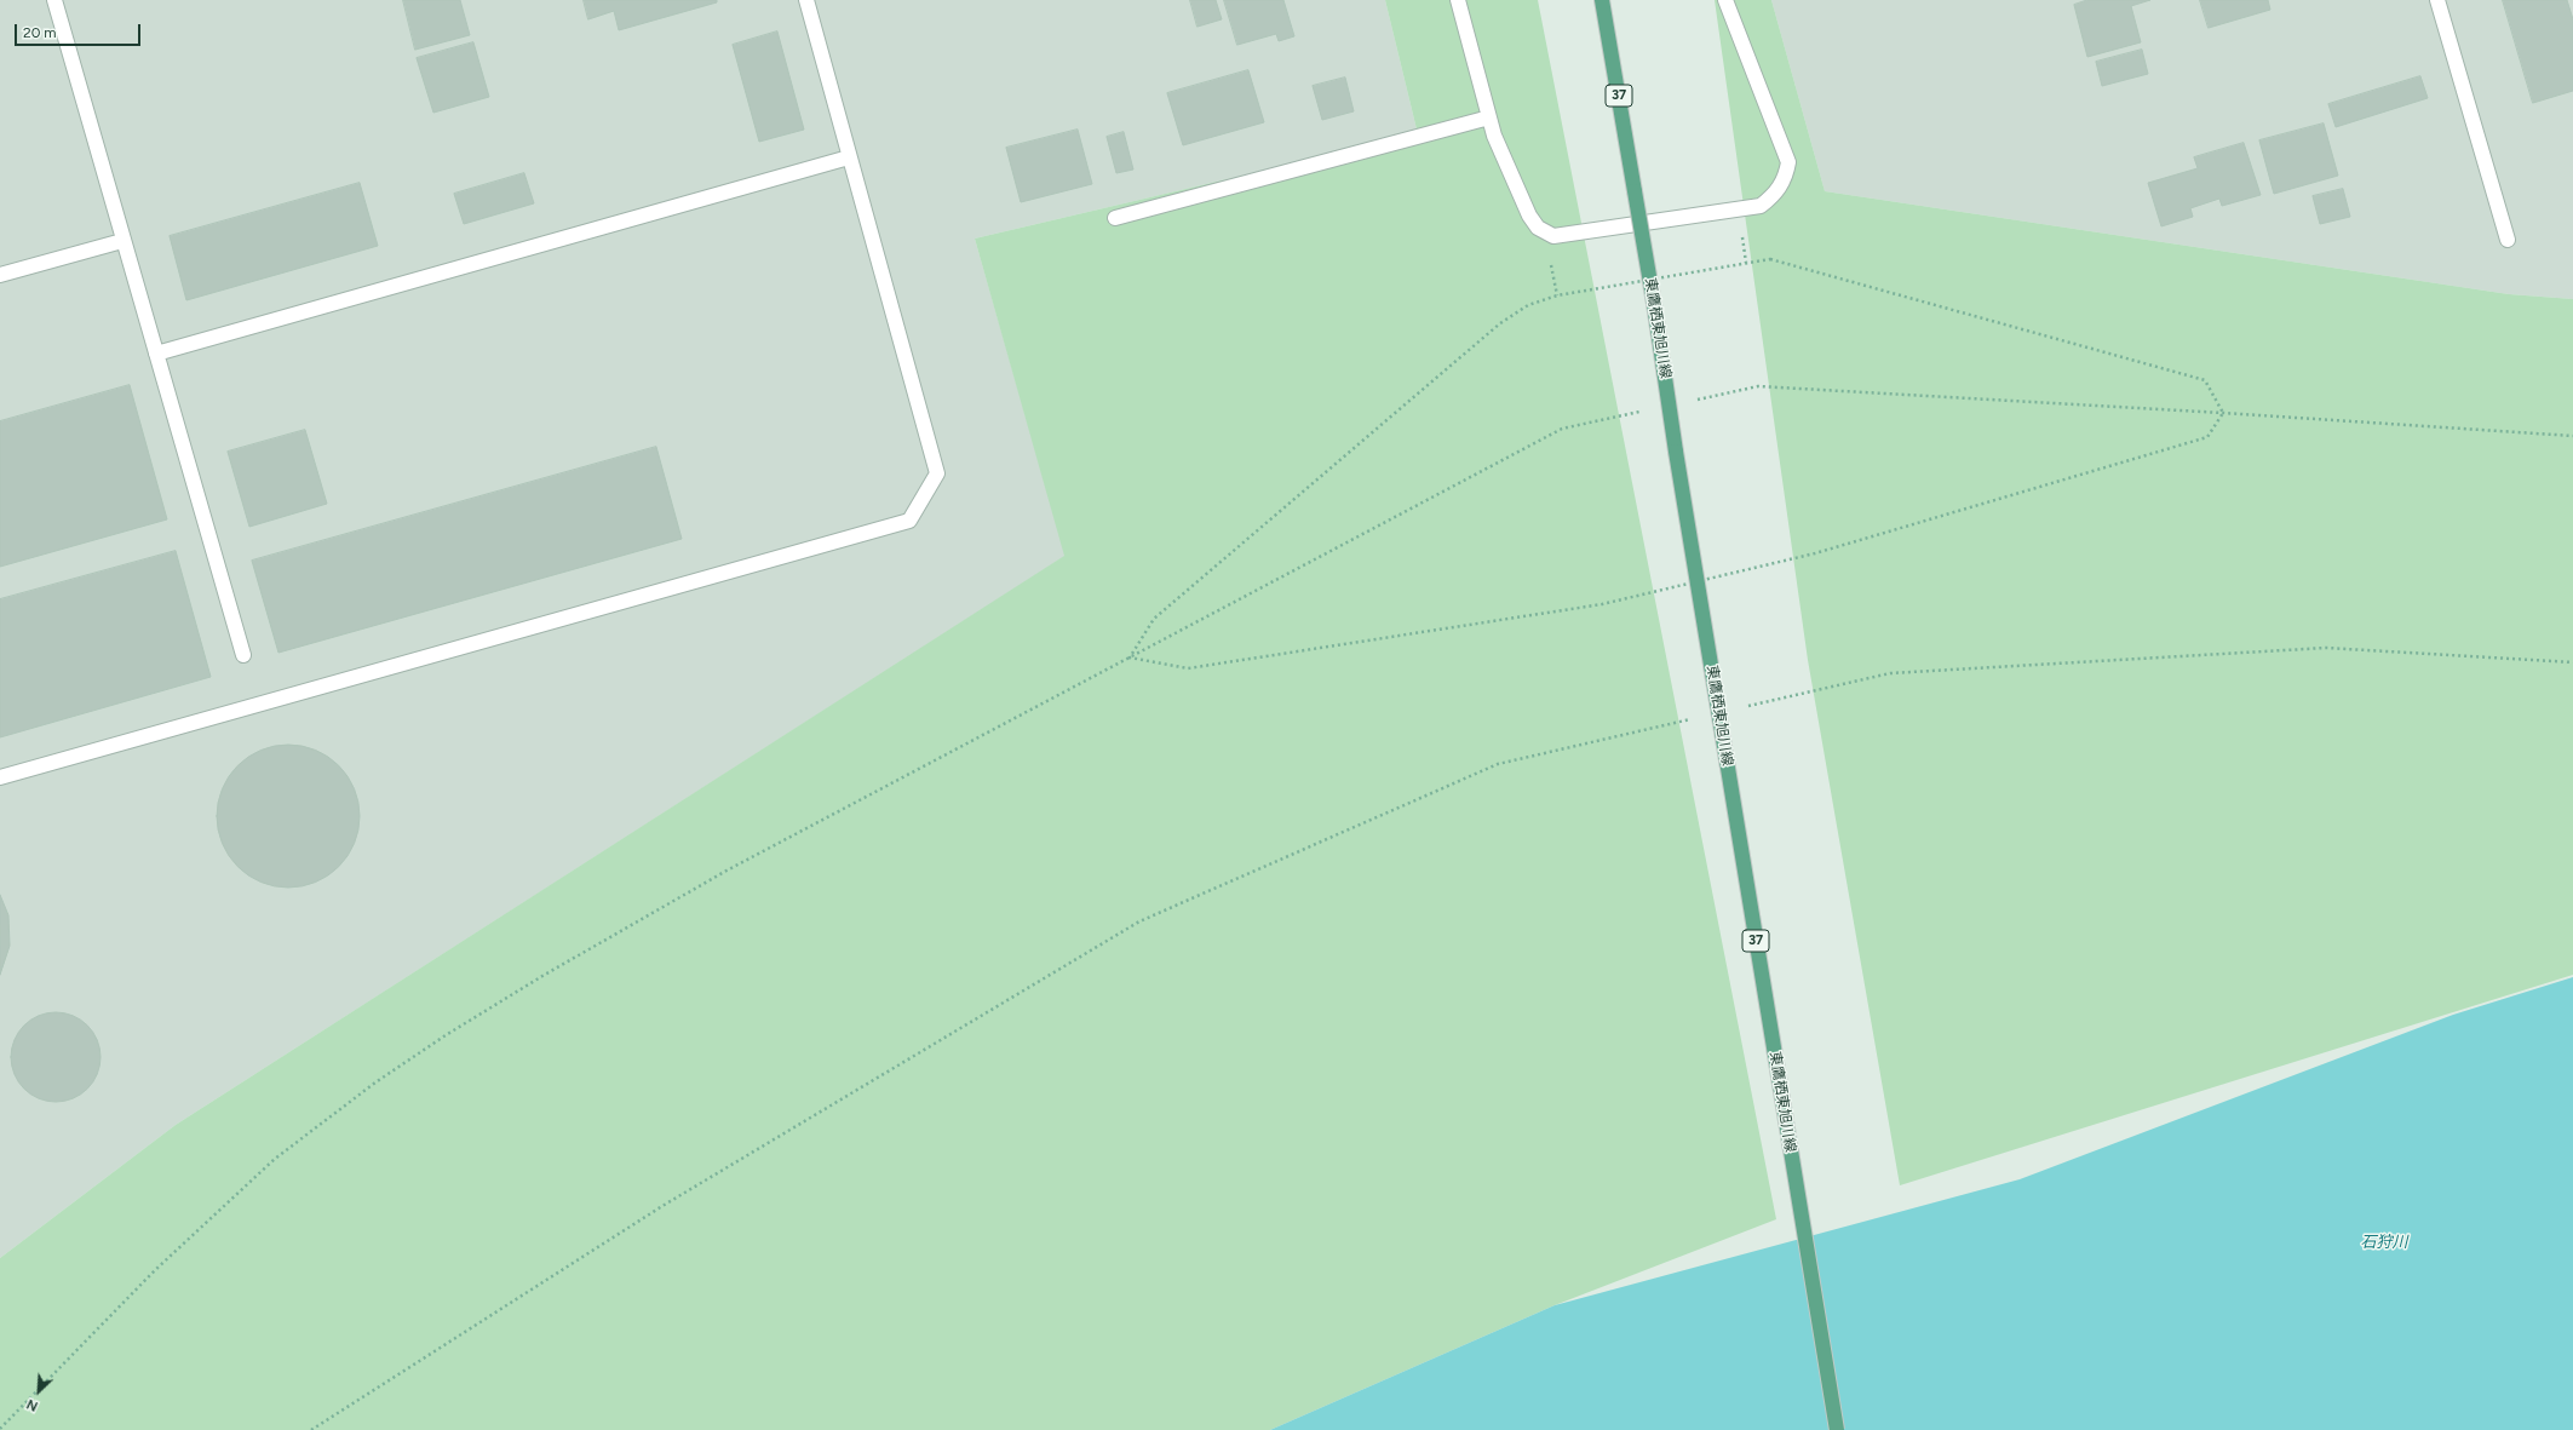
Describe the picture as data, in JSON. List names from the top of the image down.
{
  "streets": {
    "main road": ["37", "東鷹栖東旭川線"]
  },
  "water": ["石狩川"],
  "scale_bar": "20 m",
  "north": "bottom left"
}
